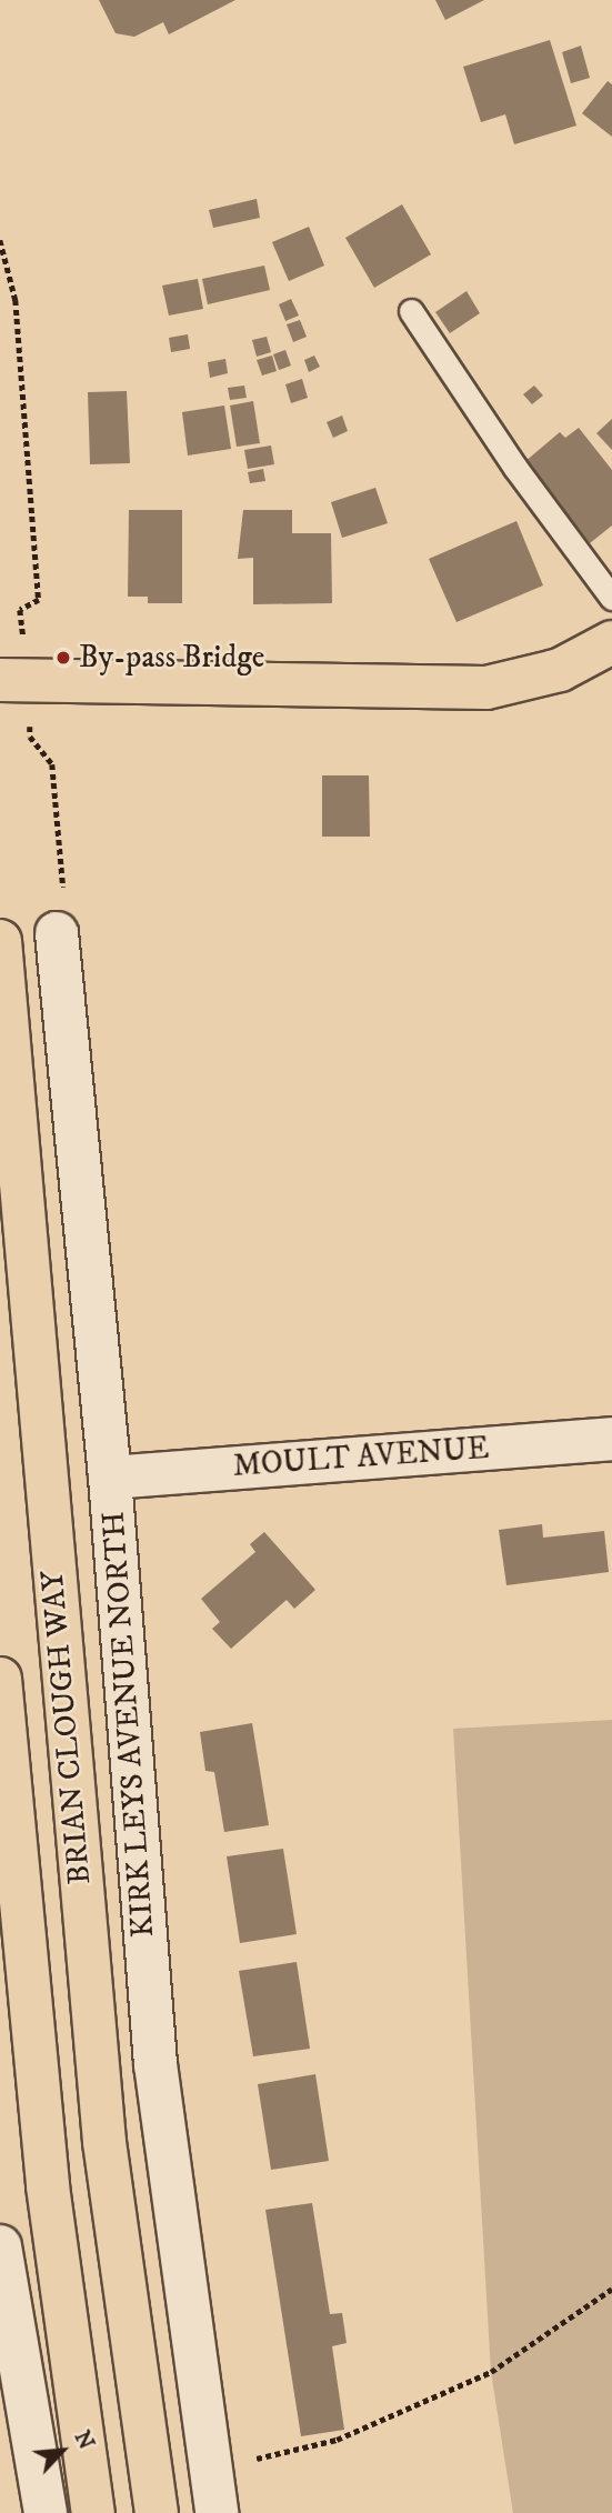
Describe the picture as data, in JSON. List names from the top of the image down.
{
  "streets": {
    "main road": ["BRIAN CLOUGH WAY"],
    "street": ["MOULT AVENUE", "KIRK LEYS AVENUE NORTH"]
  },
  "crossings": [
    ["MOULT AVENUE", "KIRK LEYS AVENUE NORTH"]
  ],
  "places": ["By-pass Bridge"],
  "north": "top right"
}
